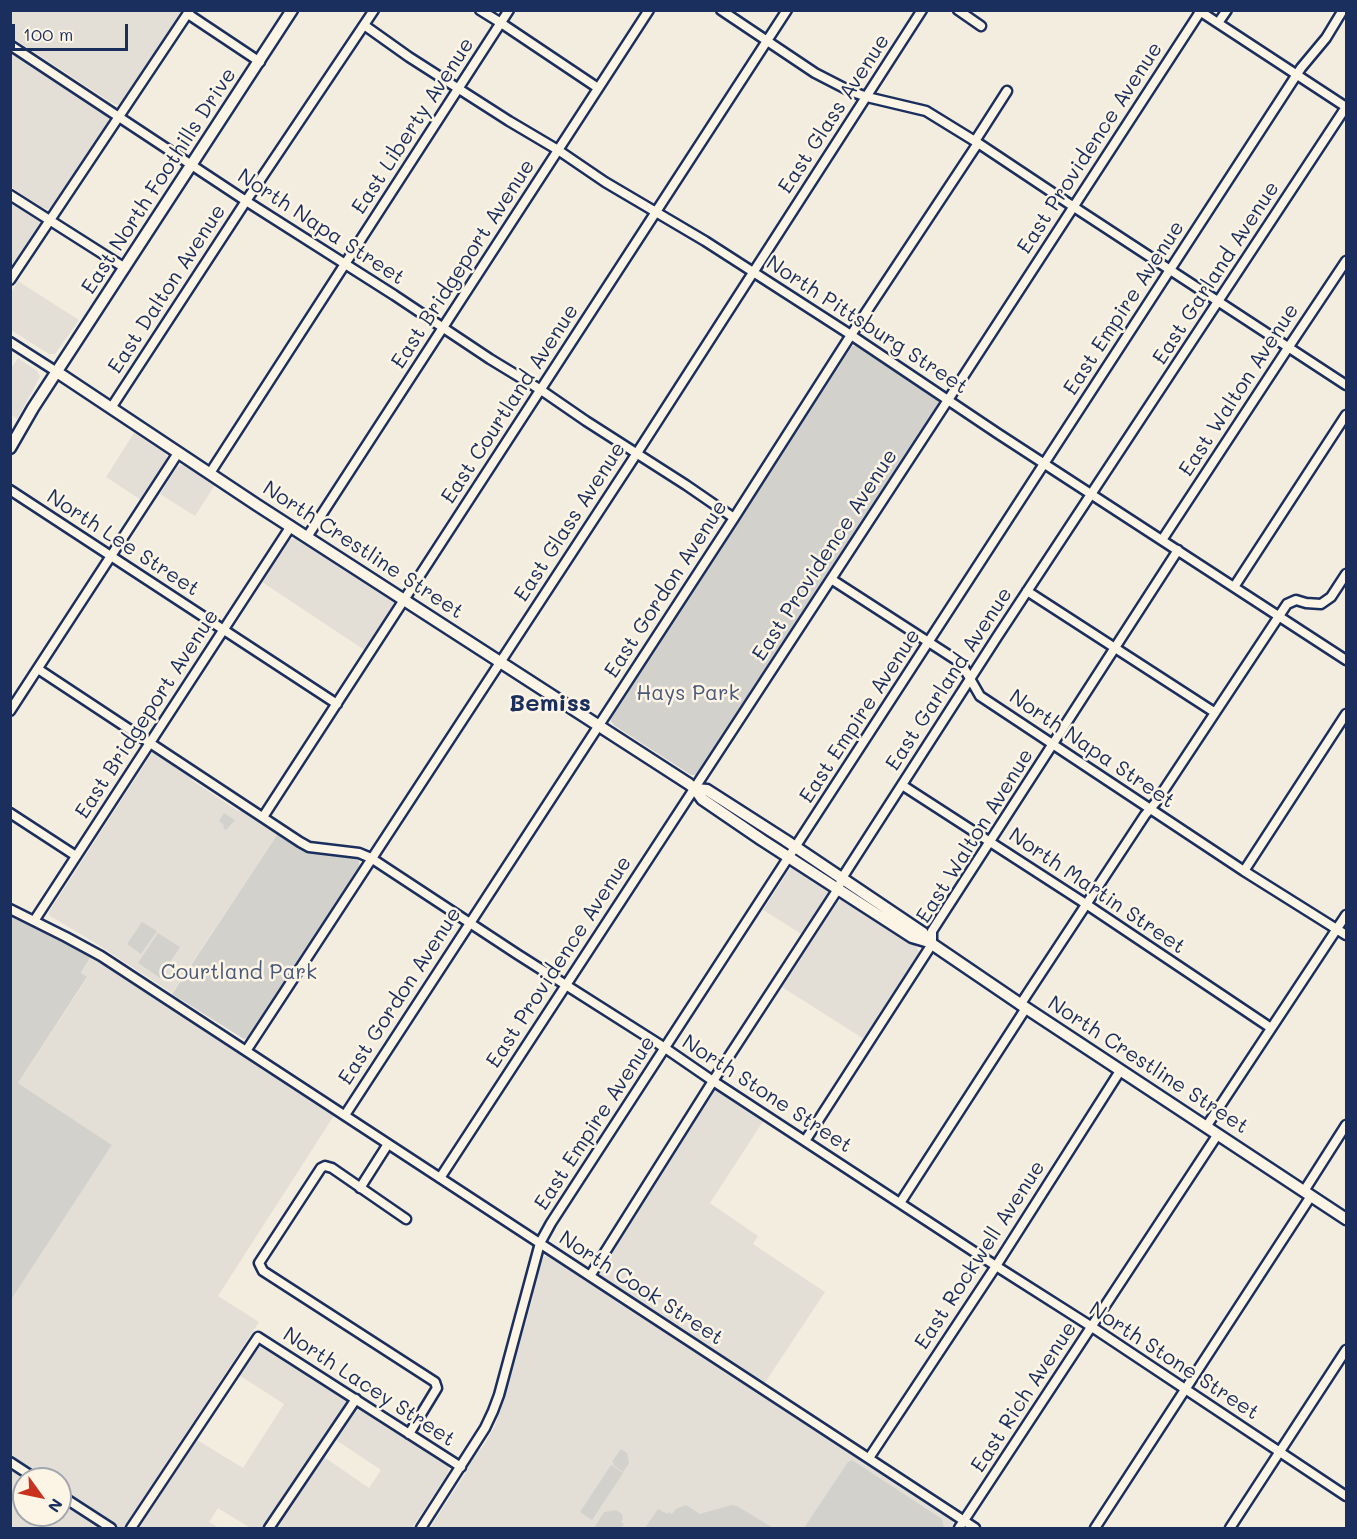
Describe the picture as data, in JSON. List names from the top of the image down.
{
  "streets": {
    "main road": ["East North Foothills Drive", "North Crestline Street"],
    "street": [
      "East Glass Avenue",
      "East Liberty Avenue",
      "East Providence Avenue",
      "North Napa Street",
      "East Bridgeport Avenue",
      "East Garland Avenue",
      "East Dalton Avenue",
      "East Empire Avenue",
      "North Pittsburg Street",
      "East Walton Avenue",
      "East Courtland Avenue",
      "North Lee Street",
      "East Gordon Avenue",
      "North Martin Street",
      "North Stone Street",
      "East Rockwell Avenue",
      "North Cook Street",
      "North Lacey Street",
      "East Rich Avenue"
    ]
  },
  "crossings": [
    ["East Glass Avenue", "North Napa Street"],
    ["East Glass Avenue", "North Pittsburg Street"],
    ["East Glass Avenue", "North Crestline Street"],
    ["East Glass Avenue", "North Stone Street"],
    ["East Glass Avenue", "North Cook Street"],
    ["East Liberty Avenue", "North Napa Street"],
    ["East Liberty Avenue", "North Pittsburg Street"],
    ["East Liberty Avenue", "North Crestline Street"],
    ["East Providence Avenue", "North Napa Street"],
    ["East Providence Avenue", "North Pittsburg Street"],
    ["East Providence Avenue", "North Crestline Street"],
    ["East Providence Avenue", "North Stone Street"],
    ["East Providence Avenue", "North Cook Street"],
    ["East North Foothills Drive", "North Napa Street"],
    ["East North Foothills Drive", "North Crestline Street"],
    ["North Napa Street", "East Bridgeport Avenue"],
    ["North Napa Street", "East Garland Avenue"],
    ["North Napa Street", "East Dalton Avenue"],
    ["North Napa Street", "East Empire Avenue"],
    ["North Napa Street", "East Walton Avenue"],
    ["North Napa Street", "East Courtland Avenue"],
    ["North Napa Street", "East Gordon Avenue"],
    ["East Bridgeport Avenue", "North Pittsburg Street"],
    ["East Bridgeport Avenue", "North Lee Street"],
    ["East Bridgeport Avenue", "North Crestline Street"],
    ["East Bridgeport Avenue", "North Stone Street"],
    ["East Bridgeport Avenue", "North Cook Street"],
    ["East Garland Avenue", "North Pittsburg Street"],
    ["East Garland Avenue", "North Crestline Street"],
    ["East Garland Avenue", "North Martin Street"],
    ["East Garland Avenue", "North Stone Street"],
    ["East Garland Avenue", "North Cook Street"],
    ["East Dalton Avenue", "North Pittsburg Street"],
    ["East Dalton Avenue", "North Crestline Street"],
    ["East Empire Avenue", "North Pittsburg Street"],
    ["East Empire Avenue", "North Crestline Street"],
    ["East Empire Avenue", "North Stone Street"],
    ["East Empire Avenue", "North Cook Street"],
    ["East Empire Avenue", "North Lacey Street"],
    ["North Pittsburg Street", "East Walton Avenue"],
    ["North Pittsburg Street", "East Courtland Avenue"],
    ["North Pittsburg Street", "East Gordon Avenue"],
    ["East Walton Avenue", "North Crestline Street"],
    ["East Walton Avenue", "North Martin Street"],
    ["East Walton Avenue", "North Stone Street"],
    ["East Courtland Avenue", "North Lee Street"],
    ["East Courtland Avenue", "North Crestline Street"],
    ["East Courtland Avenue", "North Stone Street"],
    ["North Crestline Street", "East Gordon Avenue"],
    ["North Crestline Street", "East Rockwell Avenue"],
    ["North Crestline Street", "East Rich Avenue"],
    ["East Gordon Avenue", "North Stone Street"],
    ["East Gordon Avenue", "North Cook Street"],
    ["North Stone Street", "East Rockwell Avenue"],
    ["North Stone Street", "East Rich Avenue"],
    ["East Rockwell Avenue", "North Cook Street"],
    ["North Cook Street", "East Rich Avenue"]
  ],
  "districts": ["Bemiss"],
  "parks": ["Hays Park", "Courtland Park"],
  "scale_bar": "100 m",
  "north": "bottom right"
}
